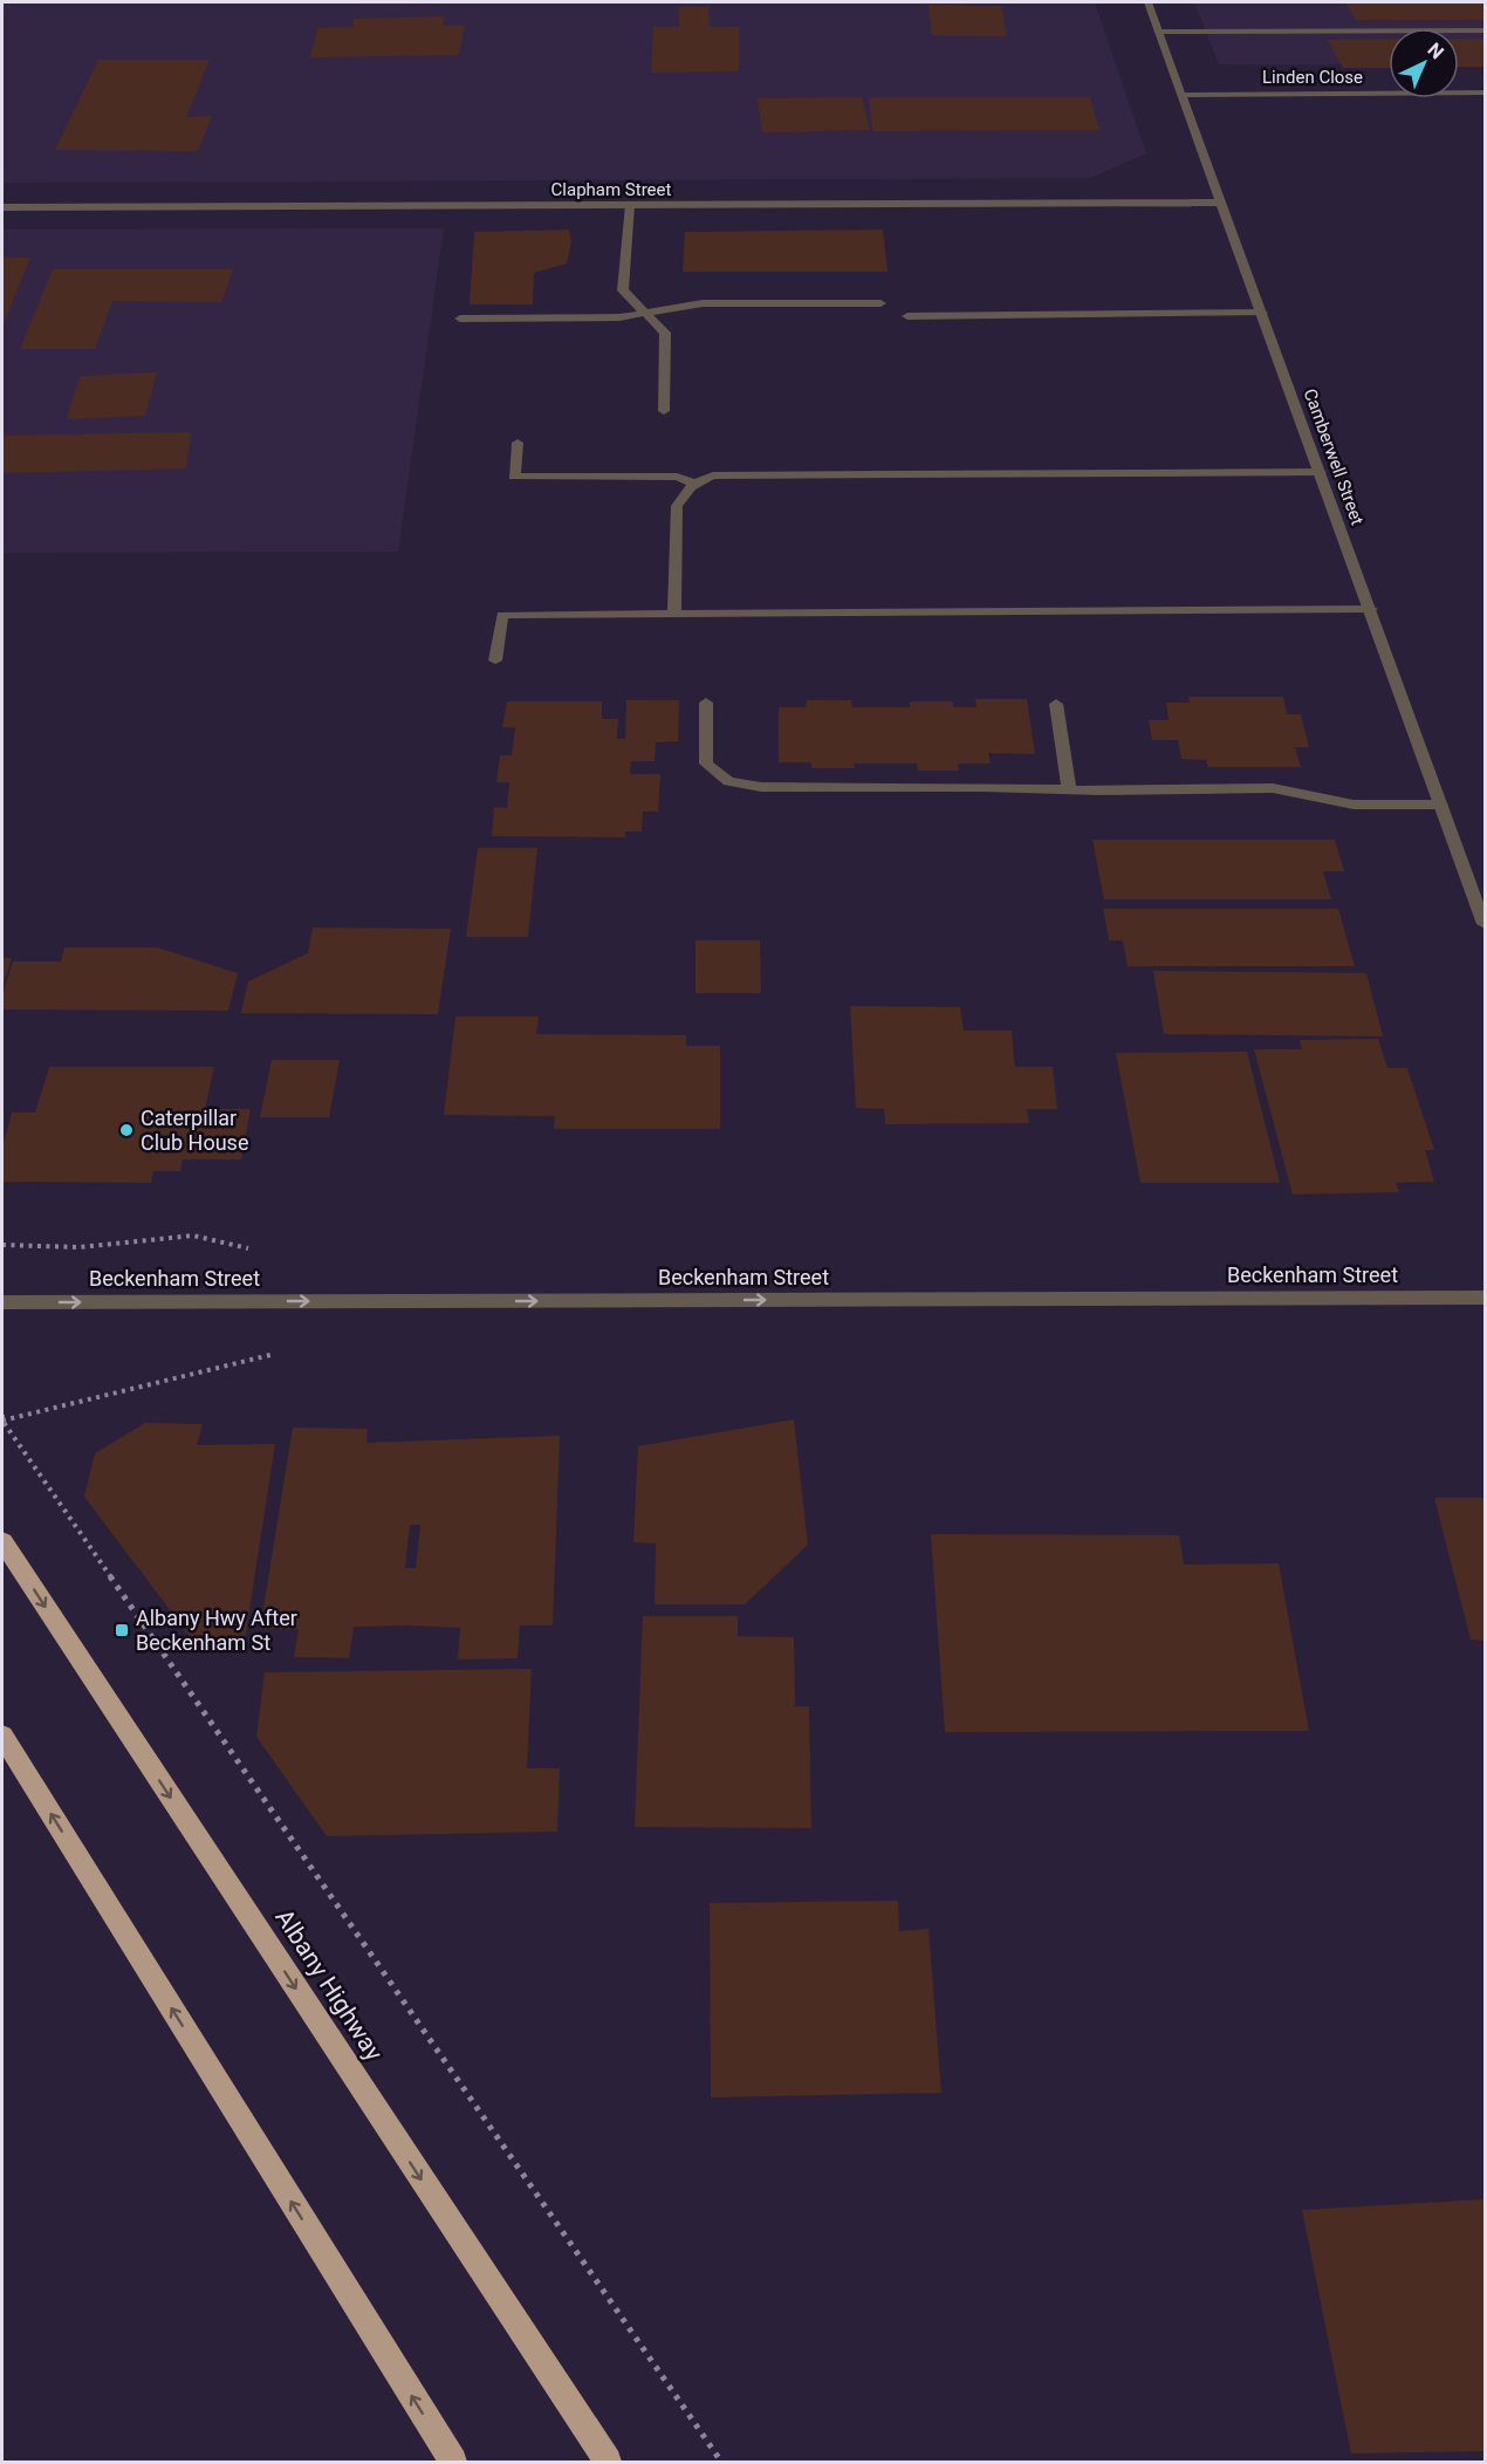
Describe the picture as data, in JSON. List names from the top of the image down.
{
  "streets": {
    "highway": ["Albany Highway"],
    "street": [
      "Linden Close",
      "Clapham Street",
      "Camberwell Street",
      "Beckenham Street"
    ]
  },
  "crossings": [
    ["Linden Close", "Camberwell Street"],
    ["Clapham Street", "Camberwell Street"]
  ],
  "one_way": ["Beckenham Street"],
  "places": {
    "other": ["Caterpillar Club House"],
    "transit": ["Albany Hwy After Beckenham St"]
  },
  "north": "top right"
}
